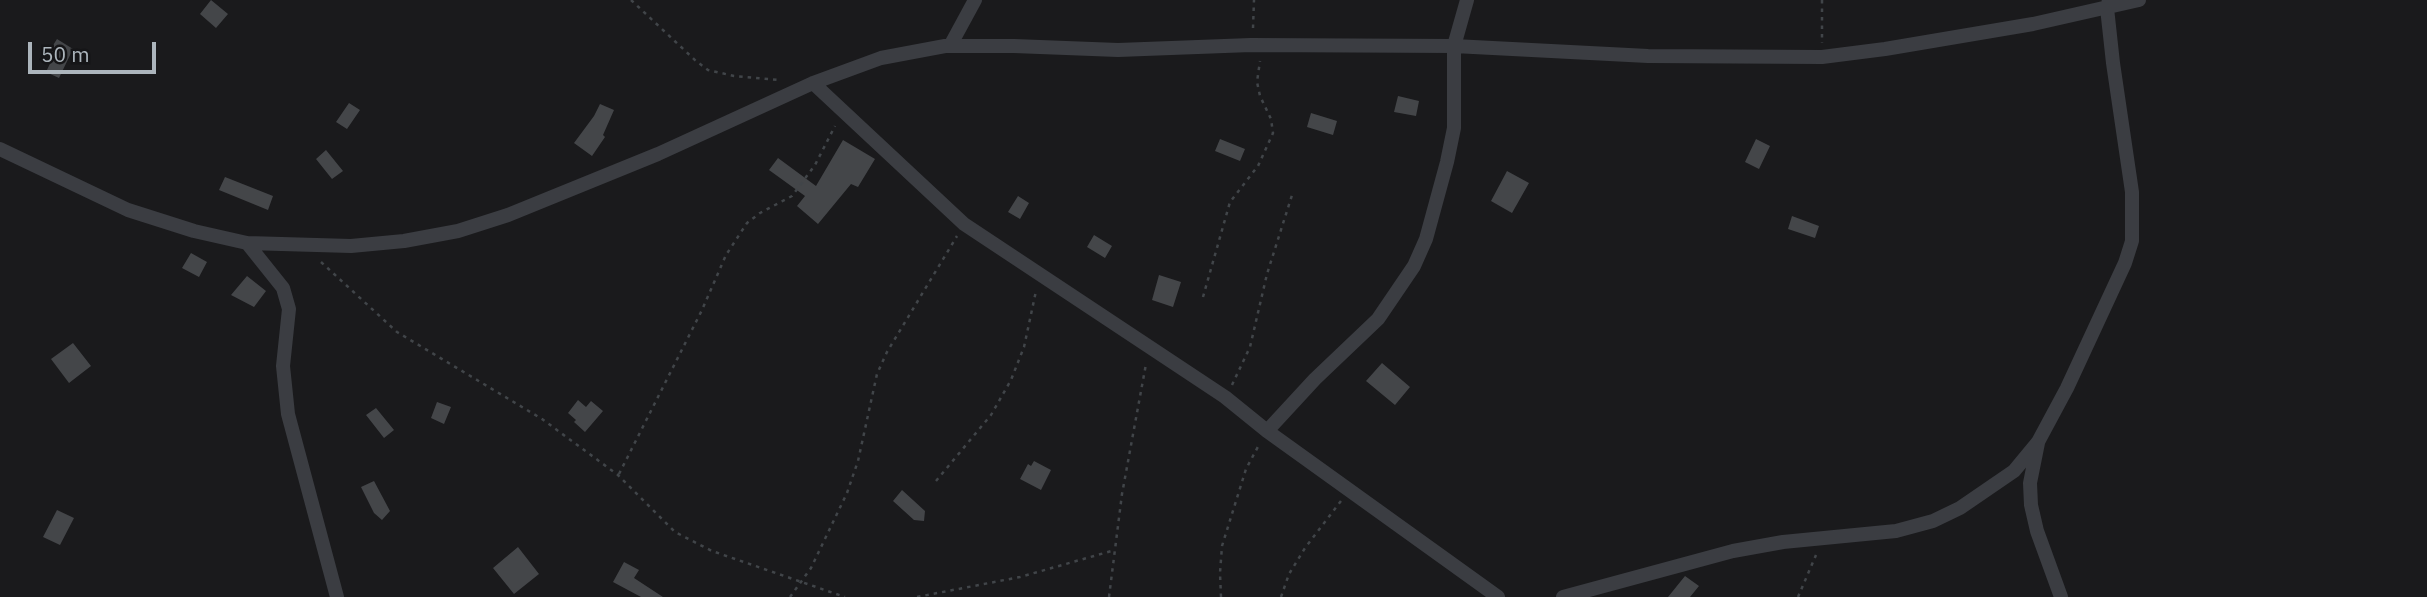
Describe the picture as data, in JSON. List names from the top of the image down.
{
  "scale_bar": "50 m"
}
